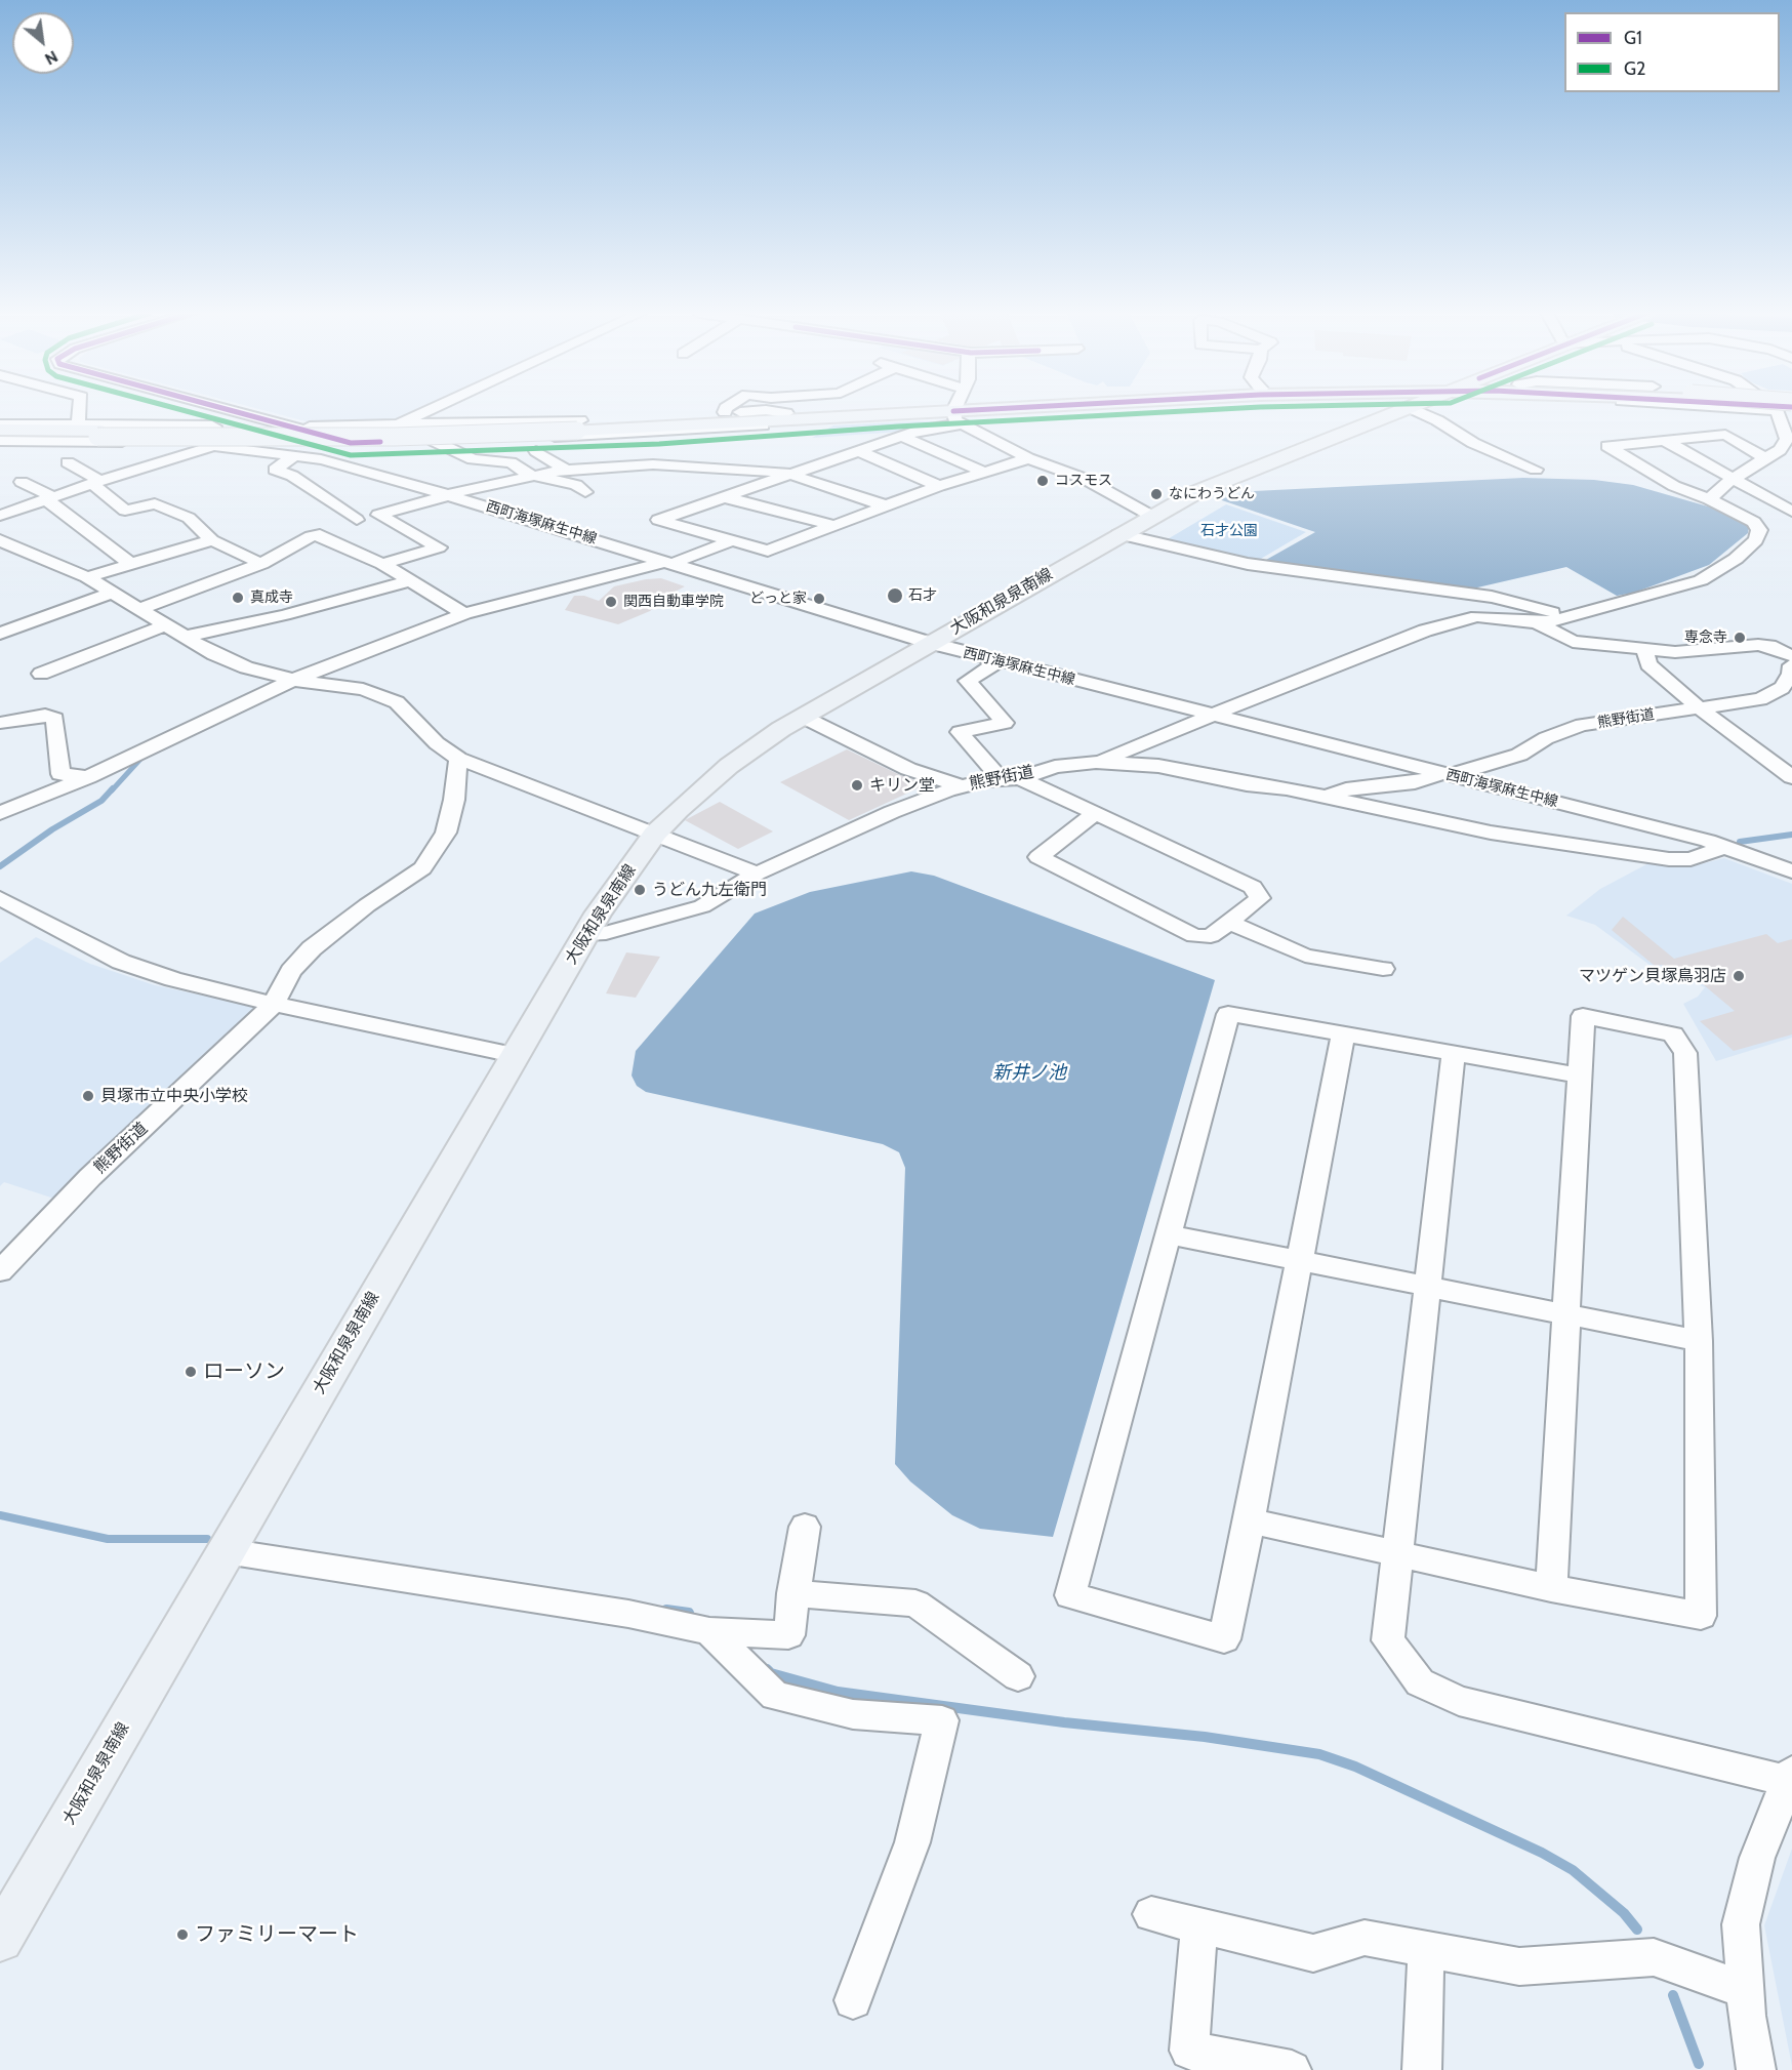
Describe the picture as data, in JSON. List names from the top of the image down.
{
  "streets": {
    "main road": ["大阪和泉泉南線"],
    "street": ["西町海塚麻生中線", "熊野街道"]
  },
  "crossings": [
    ["西町海塚麻生中線", "大阪和泉泉南線"],
    ["西町海塚麻生中線", "熊野街道"],
    ["大阪和泉泉南線", "熊野街道"]
  ],
  "water": ["新井ノ池"],
  "parks": ["石才公園"],
  "places": [
    "コスモス",
    "なにわうどん",
    "石才",
    "真成寺",
    "どっと家",
    "関西自動車学院",
    "専念寺",
    "キリン堂",
    "うどん九左衛門",
    "マツゲン貝塚鳥羽店",
    "貝塚市立中央小学校",
    "ローソン",
    "ファミリーマート"
  ],
  "lines": ["transit line G1", "transit line G2"],
  "legend": ["G1", "G2"],
  "north": "bottom right"
}
